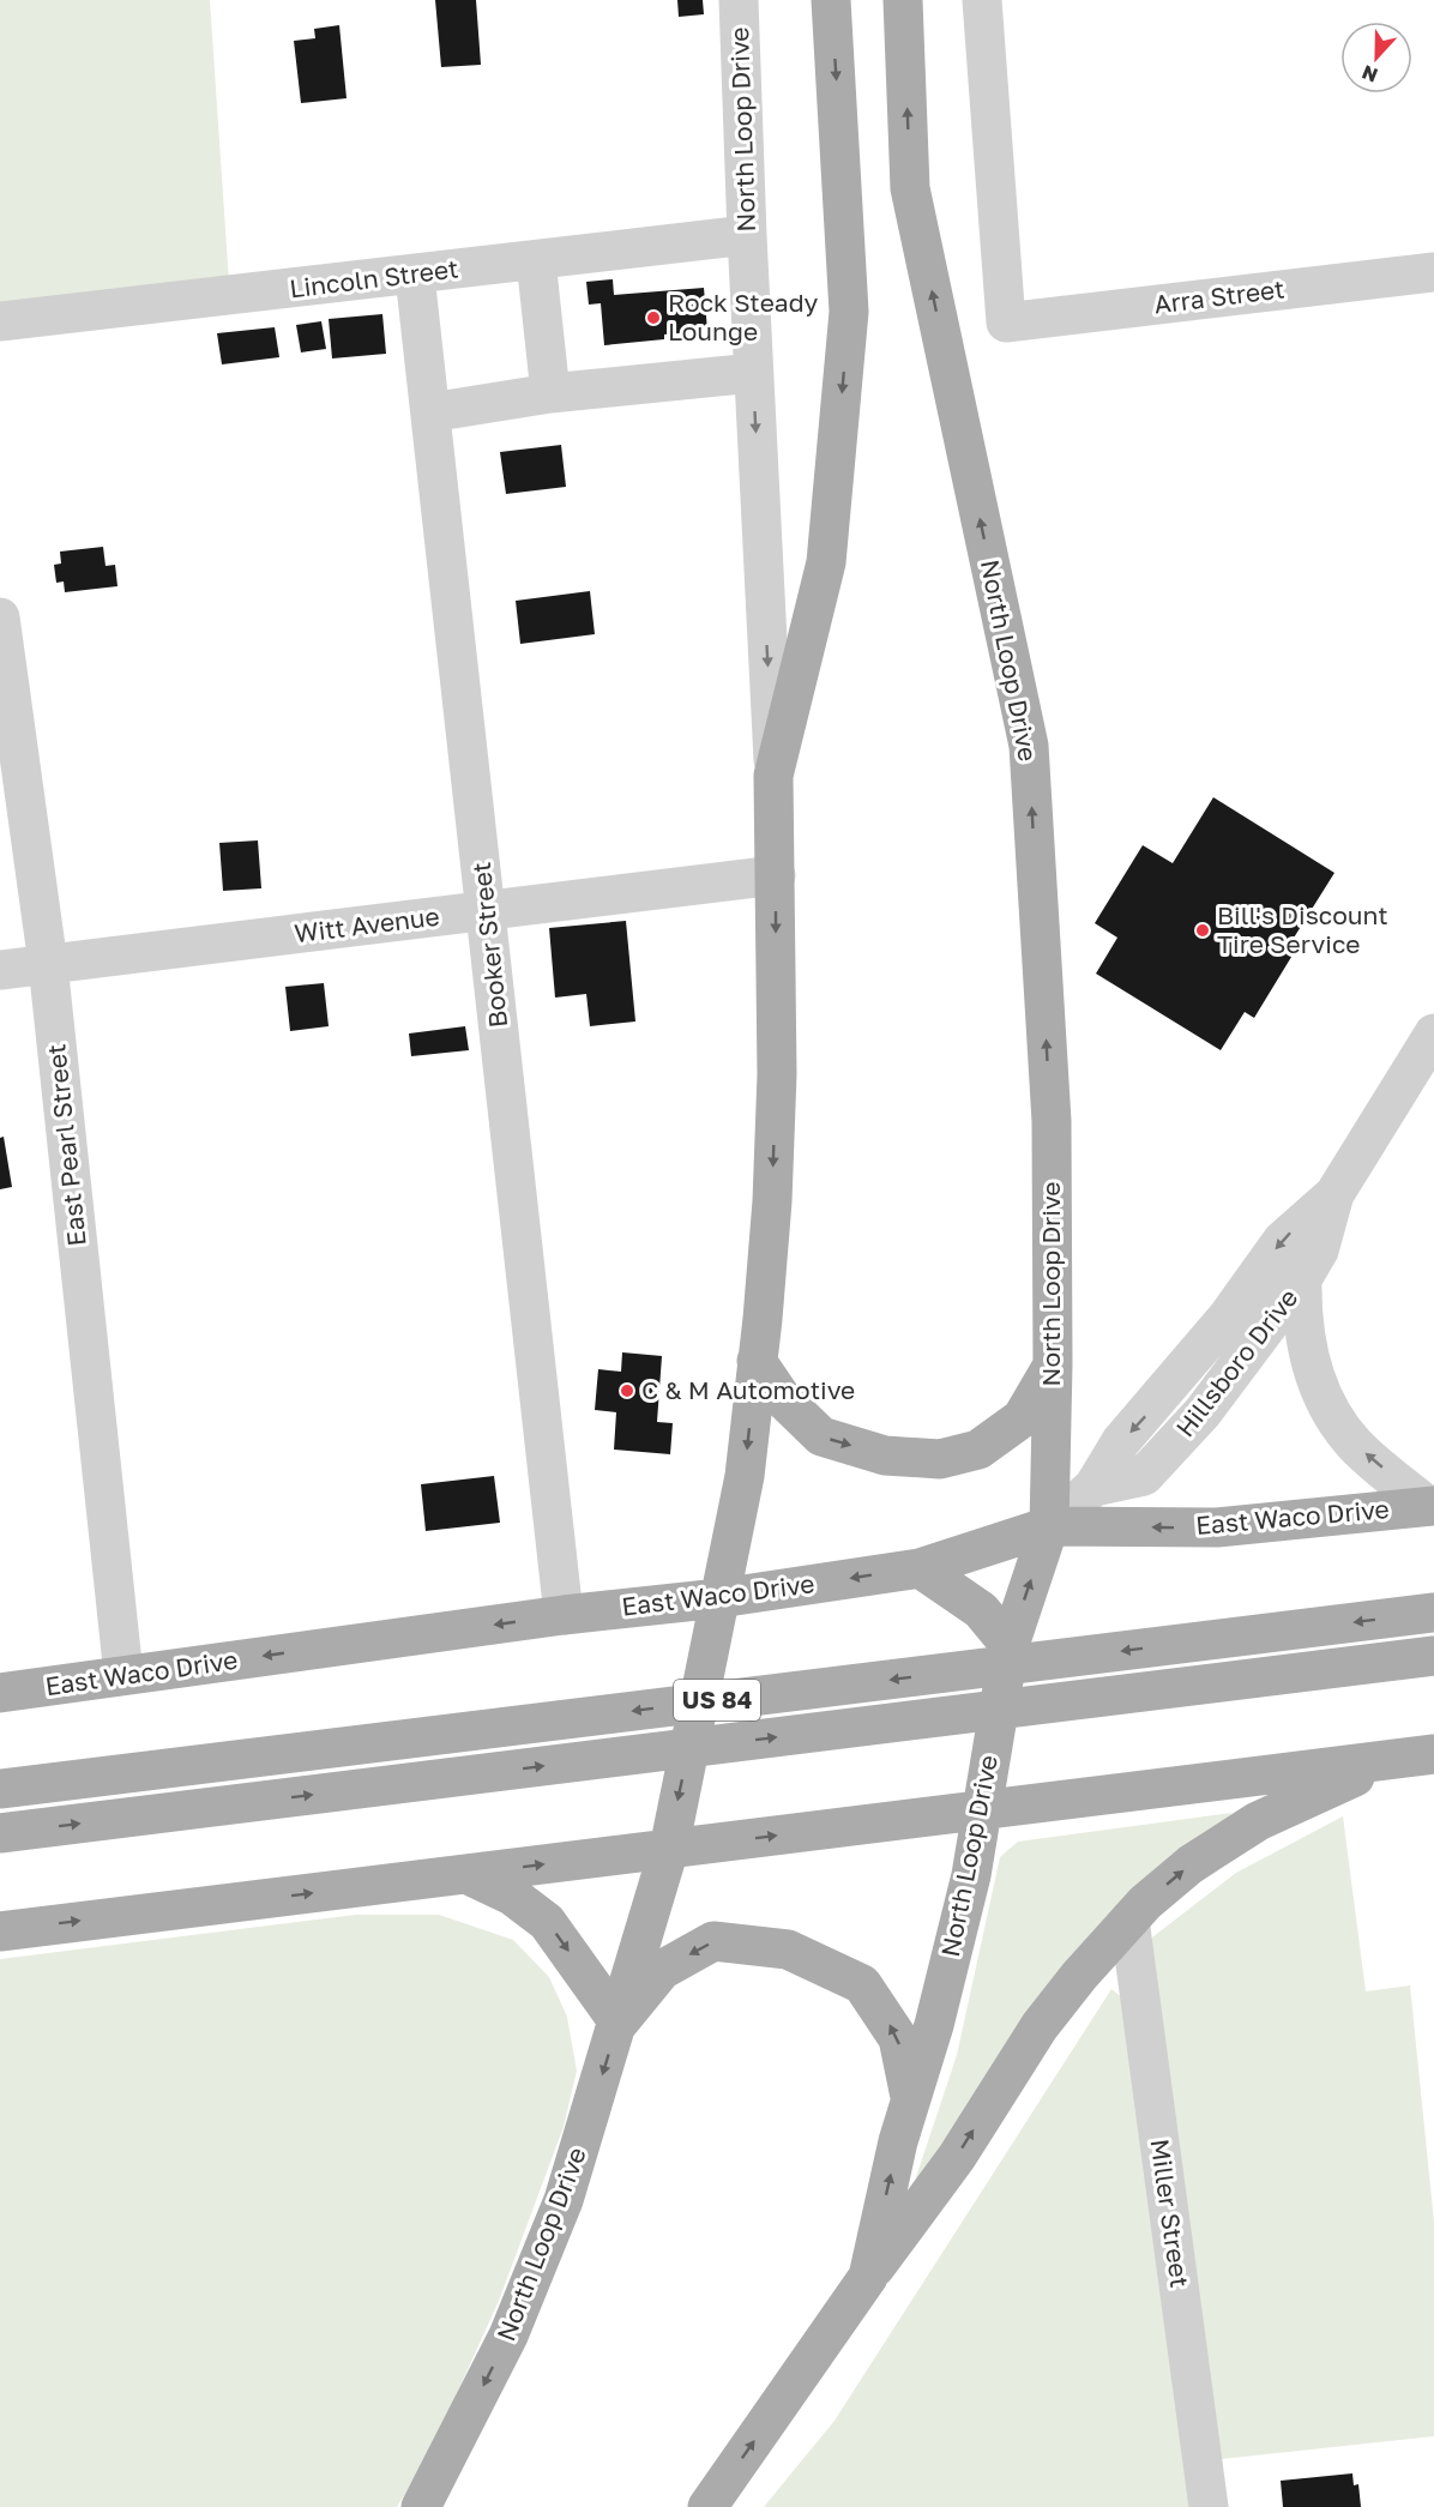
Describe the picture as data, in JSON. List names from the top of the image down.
{
  "streets": {
    "main road": ["North Loop Drive", "East Waco Drive", "US 84"],
    "street": [
      "Lincoln Street",
      "Arra Street",
      "Witt Avenue",
      "Booker Street",
      "East Pearl Street",
      "Hillsboro Drive",
      "Miller Street"
    ]
  },
  "crossings": [
    ["North Loop Drive", "Lincoln Street"],
    ["North Loop Drive", "Witt Avenue"],
    ["North Loop Drive", "Hillsboro Drive"],
    ["North Loop Drive", "East Waco Drive"],
    ["Lincoln Street", "Booker Street"],
    ["Witt Avenue", "Booker Street"],
    ["Witt Avenue", "East Pearl Street"],
    ["Booker Street", "East Waco Drive"],
    ["East Pearl Street", "East Waco Drive"],
    ["Hillsboro Drive", "East Waco Drive"]
  ],
  "places": ["Rock Steady Lounge", "Bill's Discount Tire Service", "C & M Automotive"],
  "north": "bottom"
}
